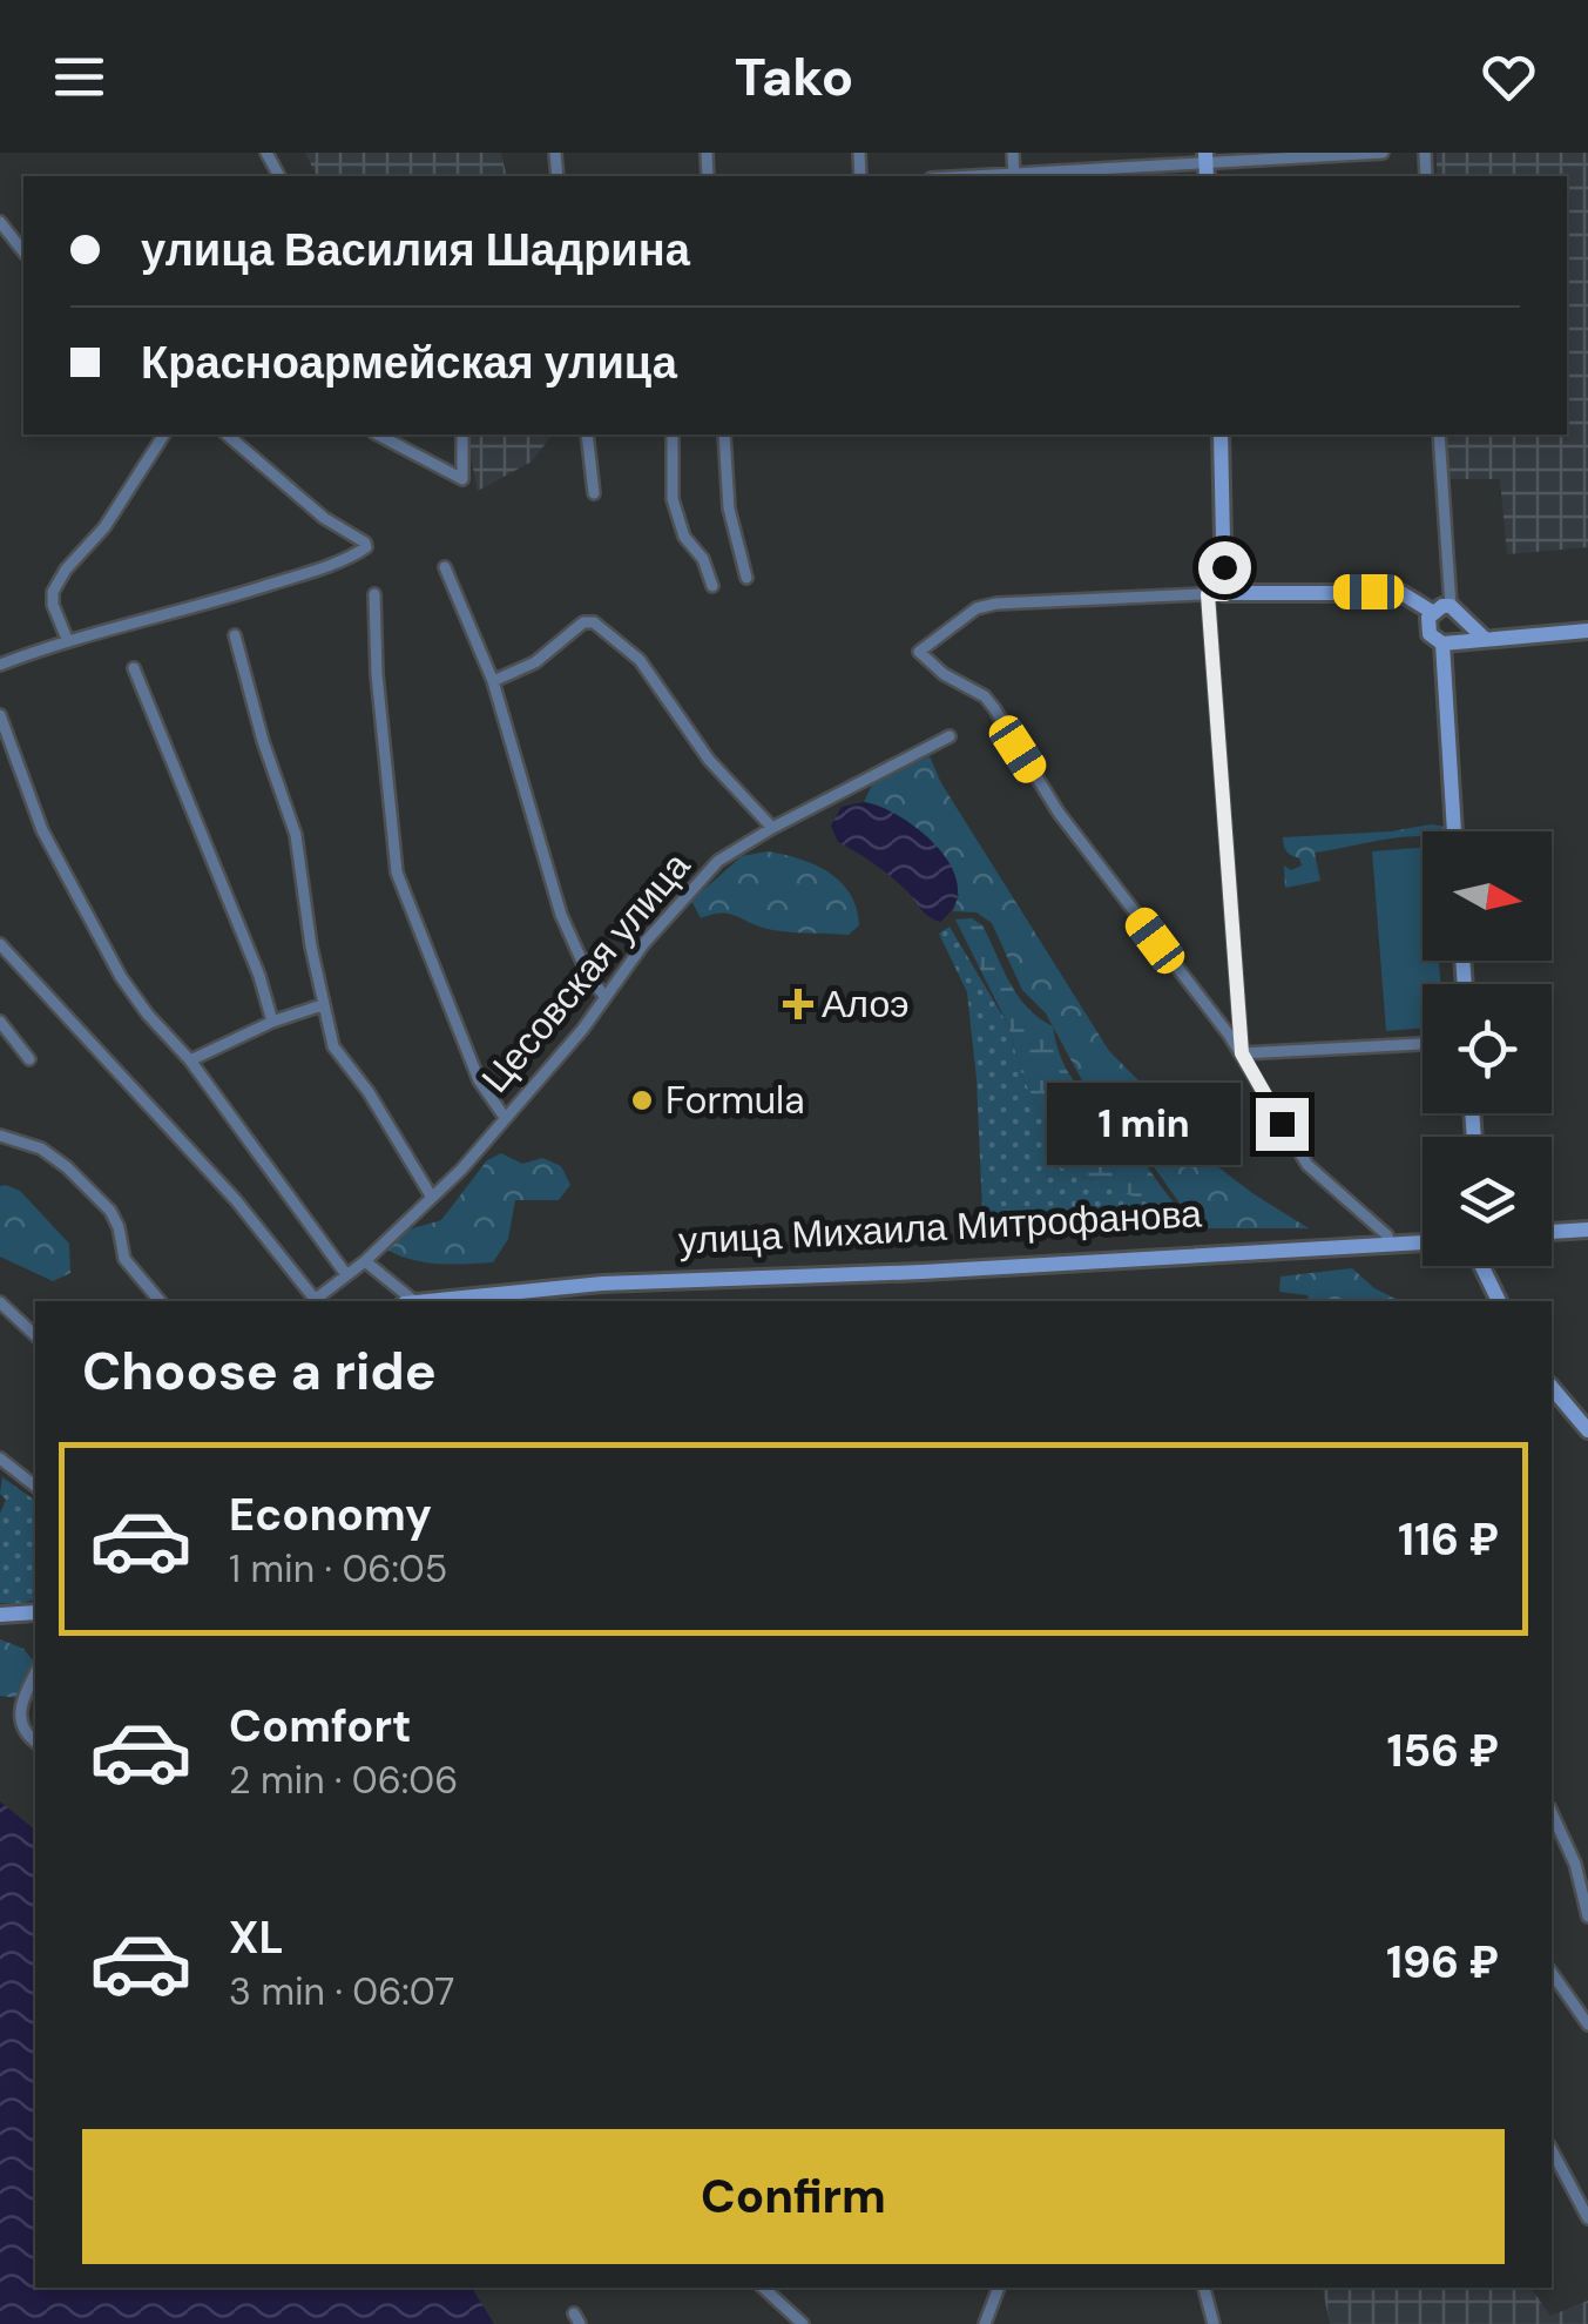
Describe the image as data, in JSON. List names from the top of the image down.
{
  "streets": {
    "main road": ["улица Михаила Митрофанова"],
    "street": ["Цесовская улица"]
  },
  "places": {
    "health": ["Алоэ"],
    "other": ["Formula"]
  },
  "north": "right",
  "page": {
    "header": "Tako",
    "banner": ["улица Василия Шадрина", "Красноармейская улица"],
    "bubble": "1 min",
    "heading": "Choose a ride",
    "list": [
      {
        "name": "Economy",
        "note": "1 min · 06:05",
        "value": "116 ₽"
      },
      {
        "name": "Comfort",
        "note": "2 min · 06:06",
        "value": "156 ₽"
      },
      {
        "name": "XL",
        "note": "3 min · 06:07",
        "value": "196 ₽"
      }
    ],
    "buttons": "Confirm"
  }
}
